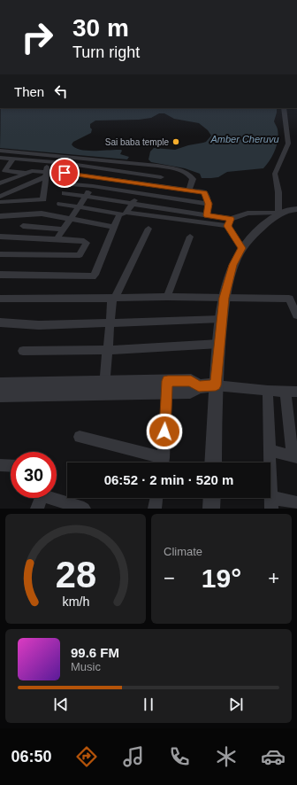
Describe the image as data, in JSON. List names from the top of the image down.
{
  "water": ["Amber Cheruvu"],
  "places": ["Sai baba temple"],
  "page": {
    "turn": ["30 m", "Turn right"],
    "then": "Then",
    "limit": "30",
    "trip": "06:52 · 2 min · 520 m",
    "tile": "Climate",
    "heat": ["−", "19°", "+"],
    "song": ["99.6 FM", "Music"],
    "tabs": "06:50",
    "gauge": ["28", "km/h"]
  }
}
